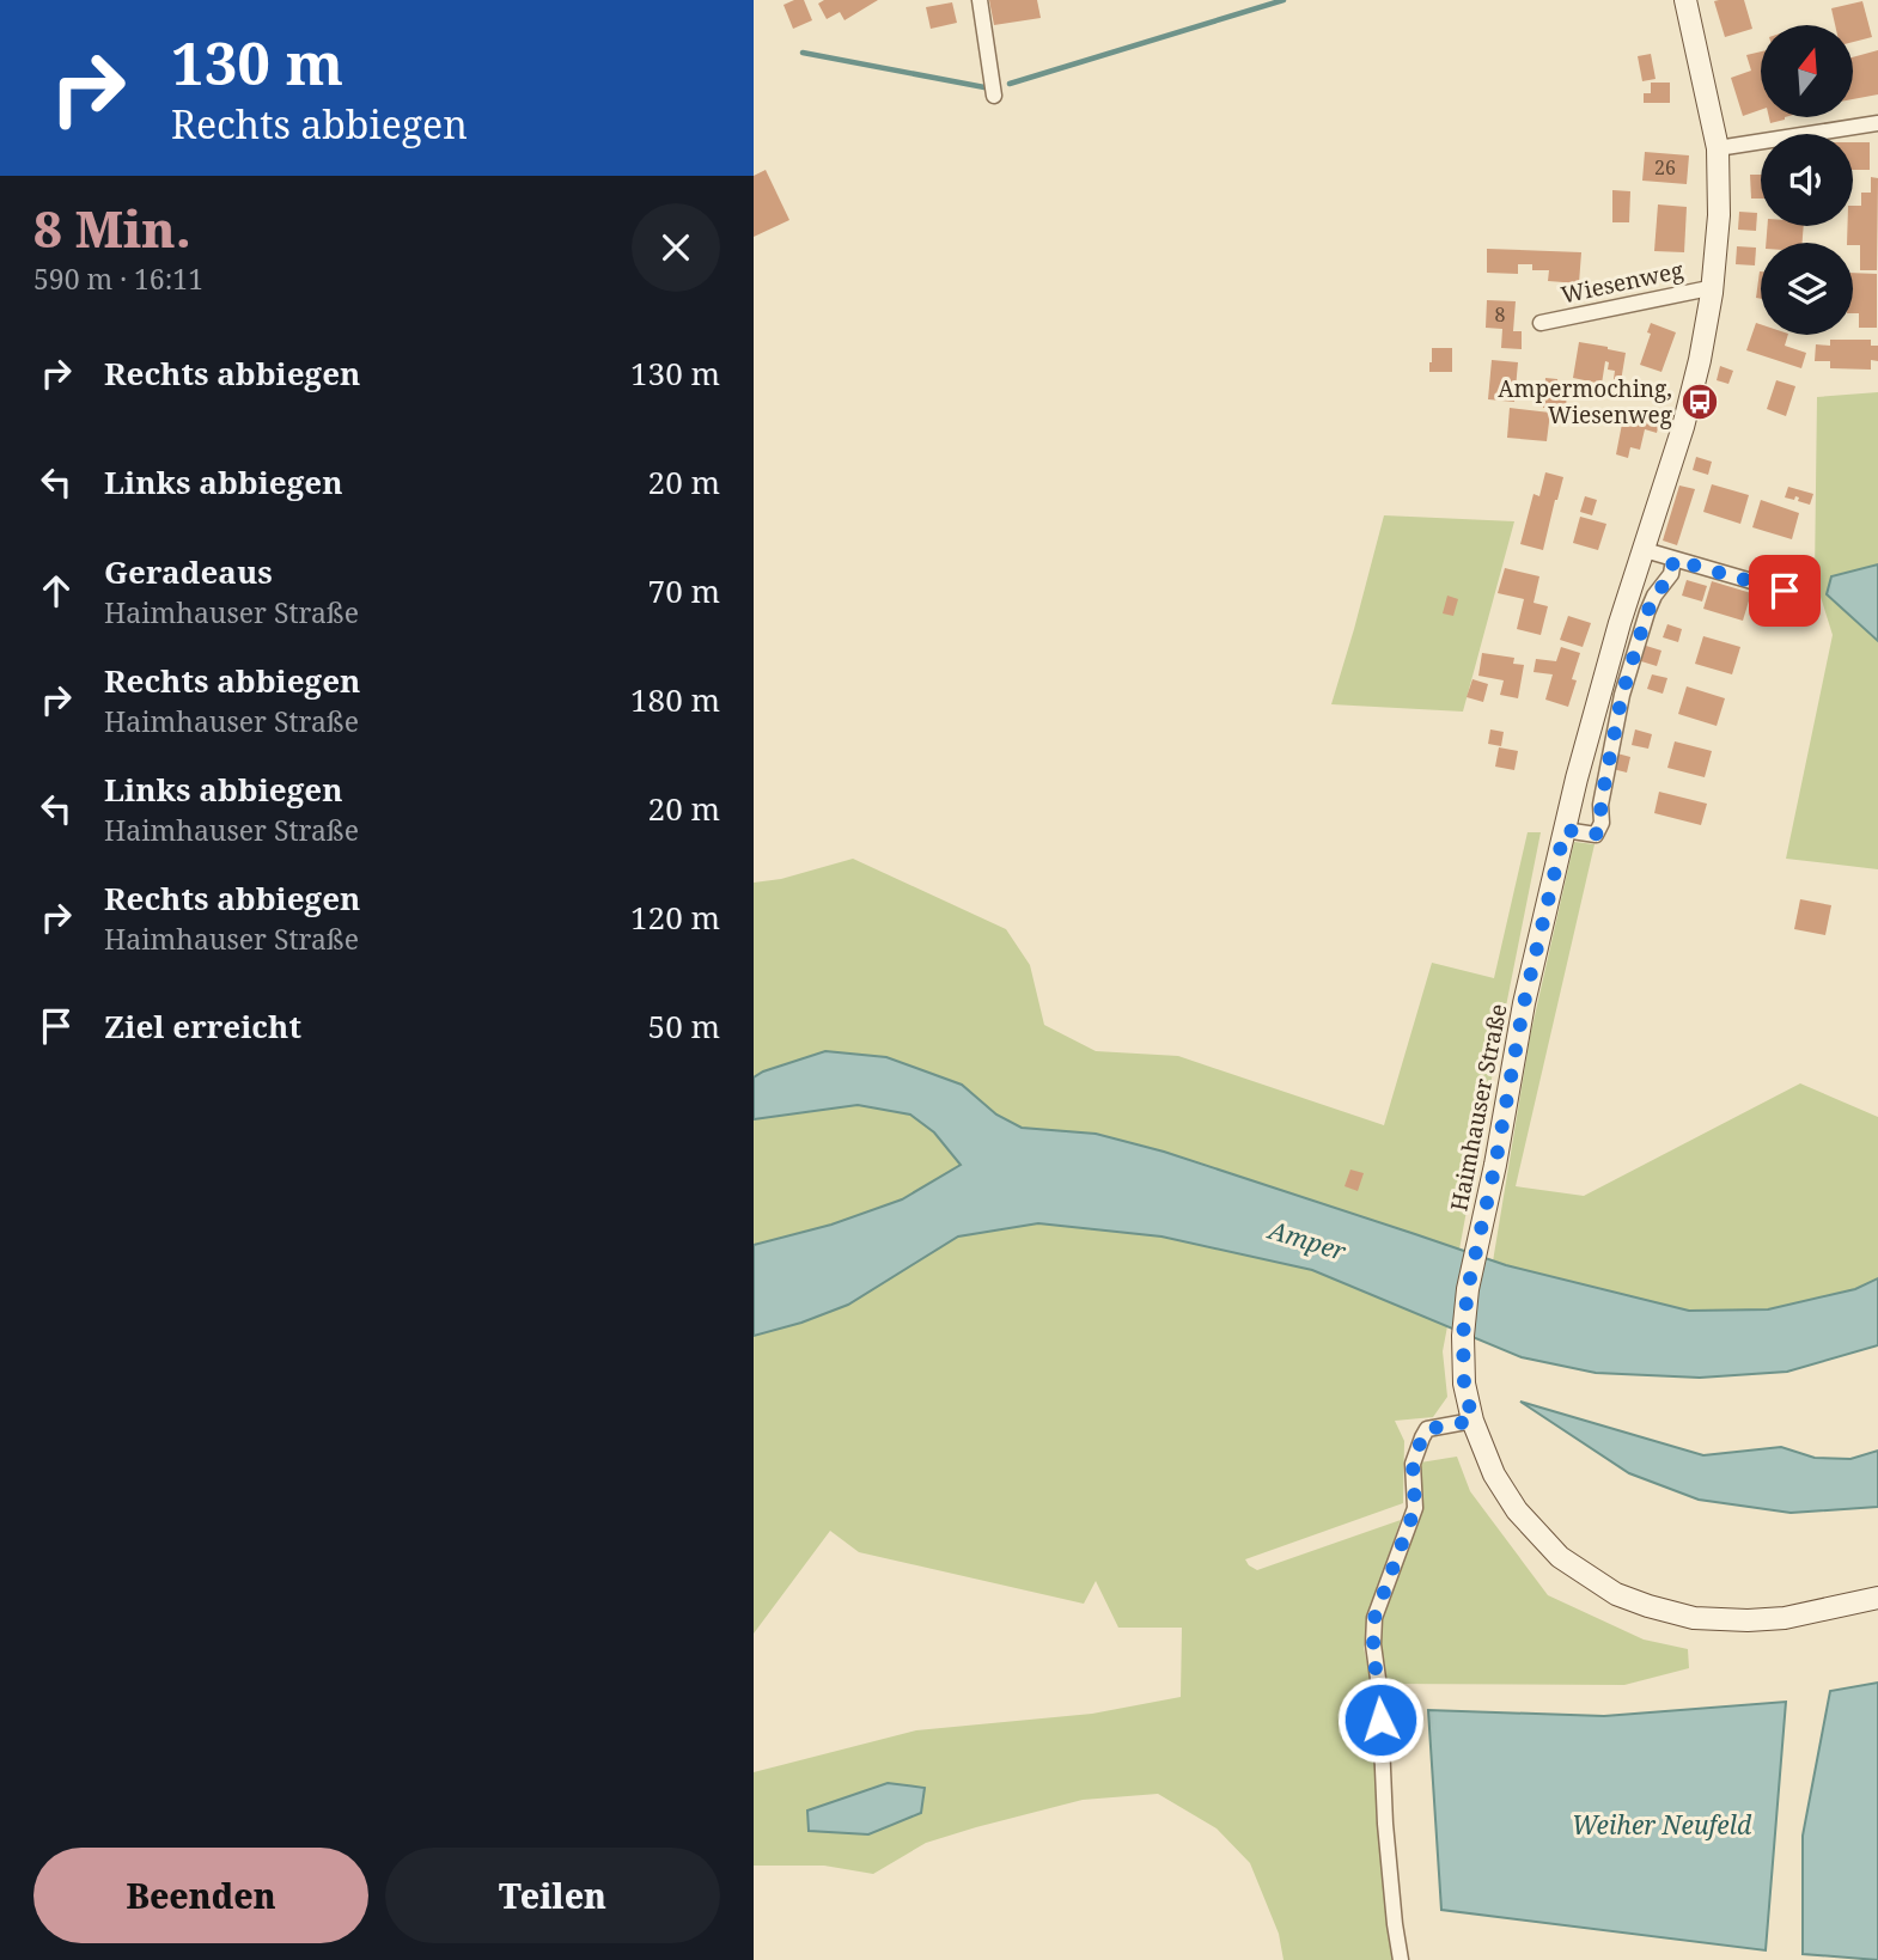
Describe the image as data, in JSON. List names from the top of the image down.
{
  "streets": {
    "main road": ["Haimhauser Straße"],
    "street": ["Wiesenweg"]
  },
  "crossings": [
    ["Wiesenweg", "Haimhauser Straße"]
  ],
  "water": ["Amper", "Weiher Neufeld"],
  "places": {
    "bus stop": ["Ampermoching, Wiesenweg"]
  },
  "house_numbers": ["26", "8"],
  "north": "top",
  "page": {
    "turn": ["130 m", "Rechts abbiegen"],
    "heading": ["8 Min.", "590 m · 16:11"],
    "list": [
      {
        "name": "Rechts abbiegen",
        "value": "130 m"
      },
      {
        "name": "Links abbiegen",
        "value": "20 m"
      },
      {
        "name": "Geradeaus",
        "note": "Haimhauser Straße",
        "value": "70 m"
      },
      {
        "name": "Rechts abbiegen",
        "note": "Haimhauser Straße",
        "value": "180 m"
      },
      {
        "name": "Links abbiegen",
        "note": "Haimhauser Straße",
        "value": "20 m"
      },
      {
        "name": "Rechts abbiegen",
        "note": "Haimhauser Straße",
        "value": "120 m"
      },
      {
        "name": "Ziel erreicht",
        "value": "50 m"
      }
    ],
    "buttons": ["Beenden", "Teilen"]
  }
}
